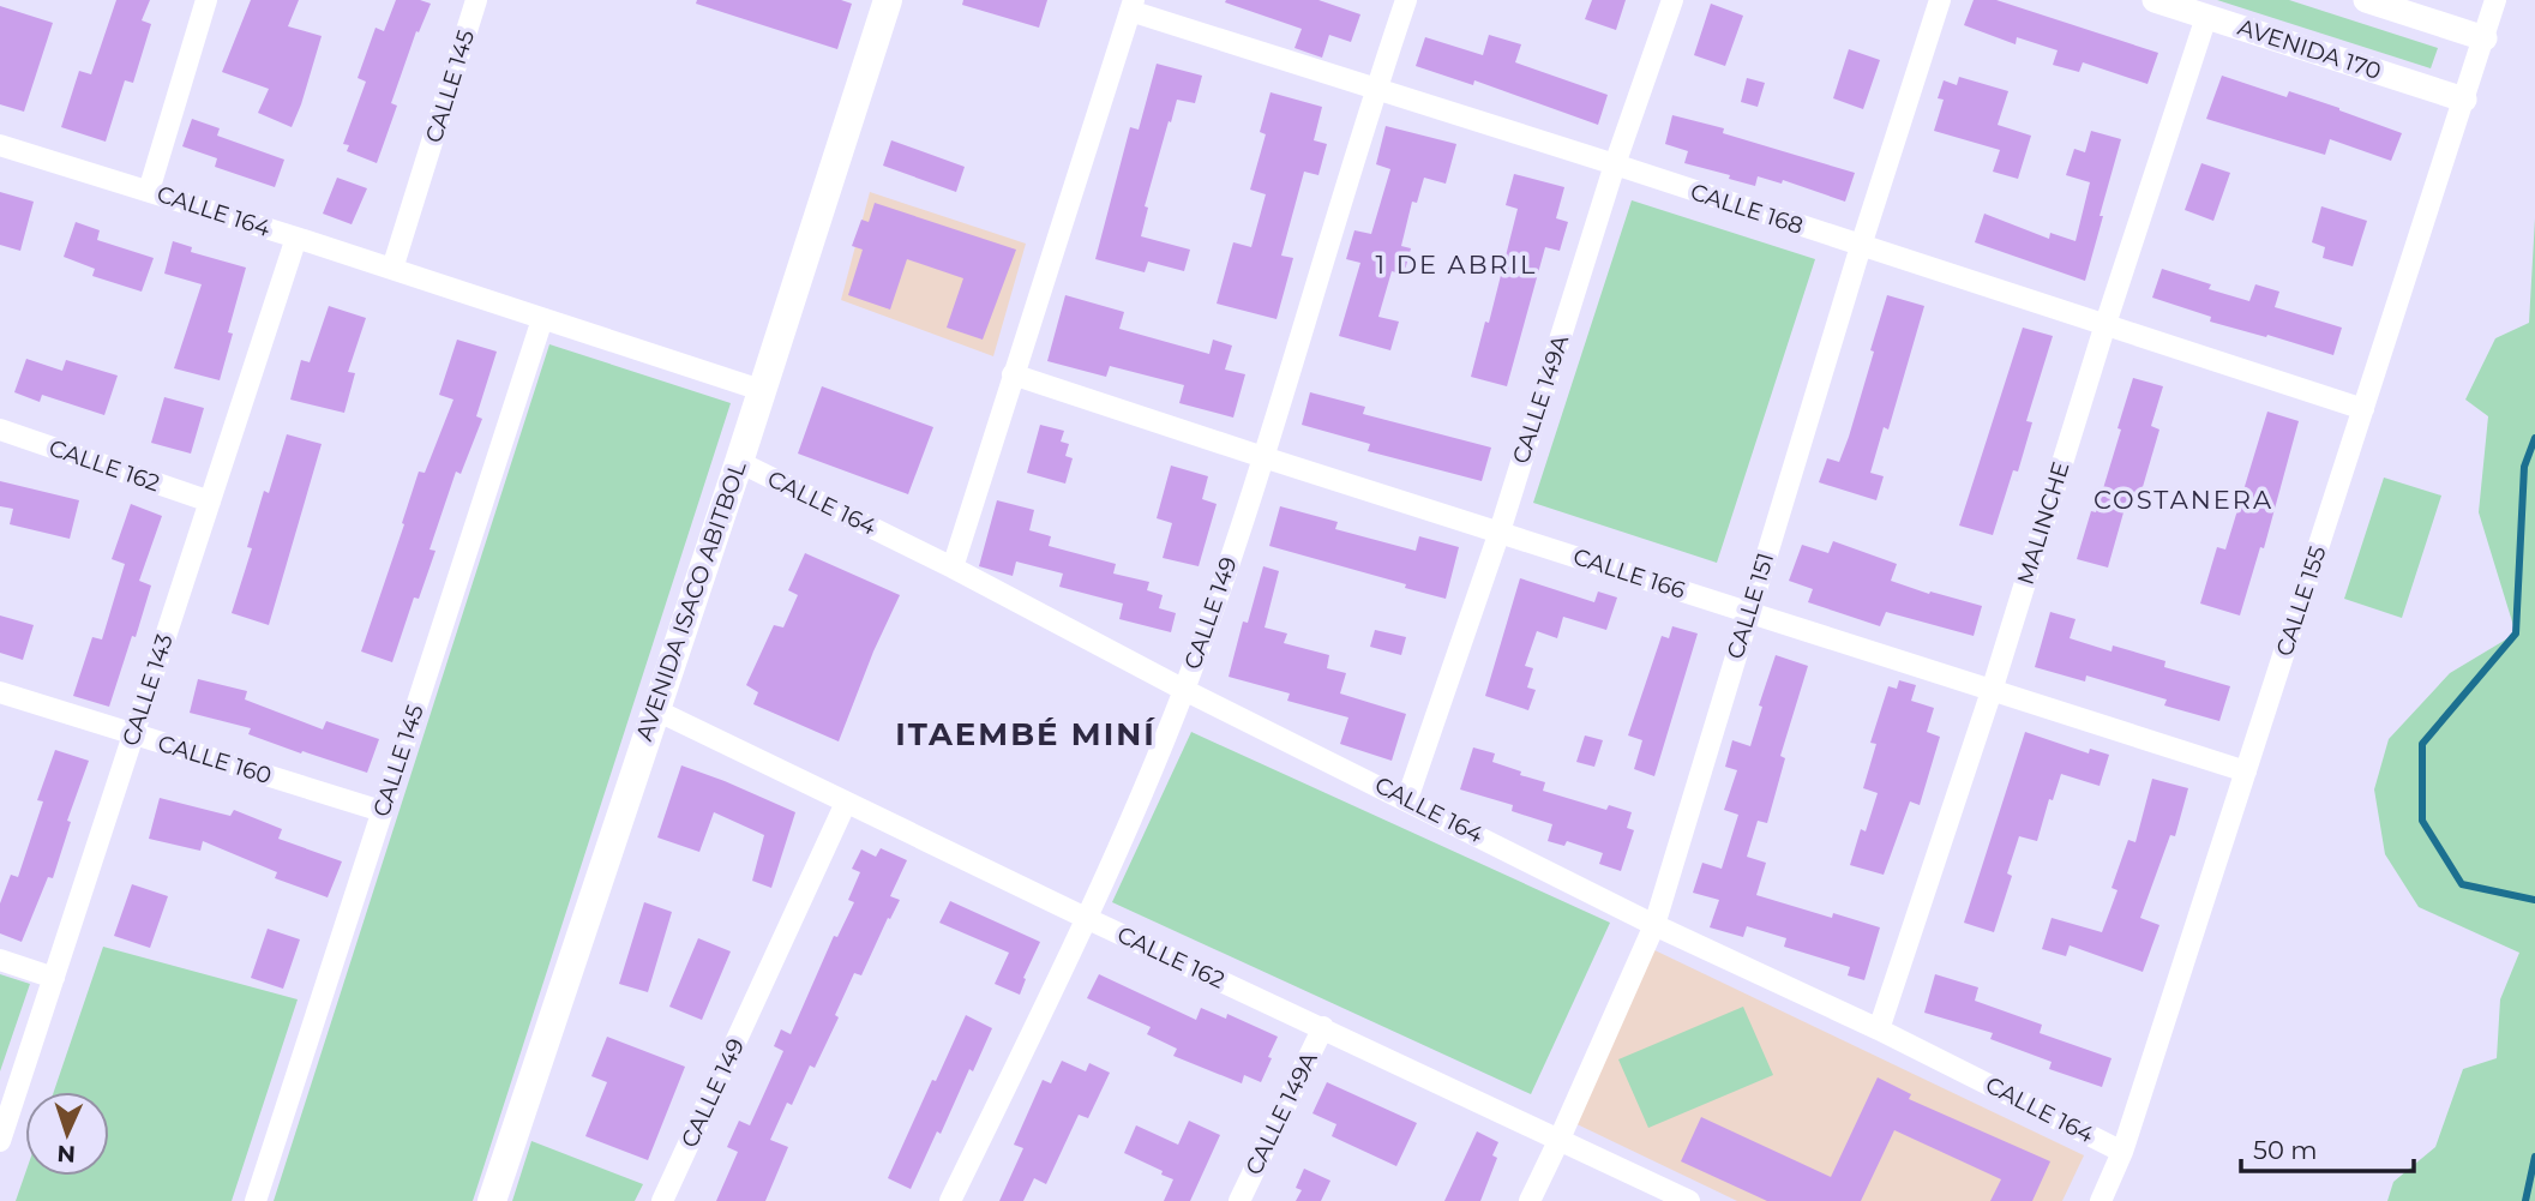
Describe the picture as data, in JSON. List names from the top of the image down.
{
  "streets": {
    "main road": ["AVENIDA ISACO ABITBOL"],
    "street": [
      "AVENIDA 170",
      "CALLE 145",
      "CALLE 168",
      "CALLE 164",
      "CALLE 149A",
      "CALLE 162",
      "MALINCHE",
      "CALLE 166",
      "CALLE 155",
      "CALLE 151",
      "CALLE 149",
      "CALLE 143",
      "CALLE 160"
    ]
  },
  "crossings": [
    ["AVENIDA 170", "MALINCHE"],
    ["AVENIDA 170", "CALLE 155"],
    ["CALLE 145", "CALLE 164"],
    ["CALLE 145", "CALLE 160"],
    ["CALLE 168", "CALLE 149A"],
    ["CALLE 168", "MALINCHE"],
    ["CALLE 168", "CALLE 155"],
    ["CALLE 168", "CALLE 151"],
    ["CALLE 168", "CALLE 149"],
    ["CALLE 164", "CALLE 149A"],
    ["CALLE 164", "MALINCHE"],
    ["CALLE 164", "AVENIDA ISACO ABITBOL"],
    ["CALLE 164", "CALLE 155"],
    ["CALLE 164", "CALLE 151"],
    ["CALLE 164", "CALLE 149"],
    ["CALLE 164", "CALLE 143"],
    ["CALLE 149A", "CALLE 162"],
    ["CALLE 149A", "CALLE 166"],
    ["CALLE 162", "AVENIDA ISACO ABITBOL"],
    ["CALLE 162", "CALLE 151"],
    ["CALLE 162", "CALLE 149"],
    ["CALLE 162", "CALLE 143"],
    ["MALINCHE", "CALLE 166"],
    ["CALLE 166", "CALLE 155"],
    ["CALLE 166", "CALLE 151"],
    ["CALLE 166", "CALLE 149"],
    ["CALLE 143", "CALLE 160"]
  ],
  "districts": ["1 DE ABRIL", "COSTANERA", "ITAEMBÉ MINÍ"],
  "scale_bar": "50 m",
  "north": "bottom"
}
